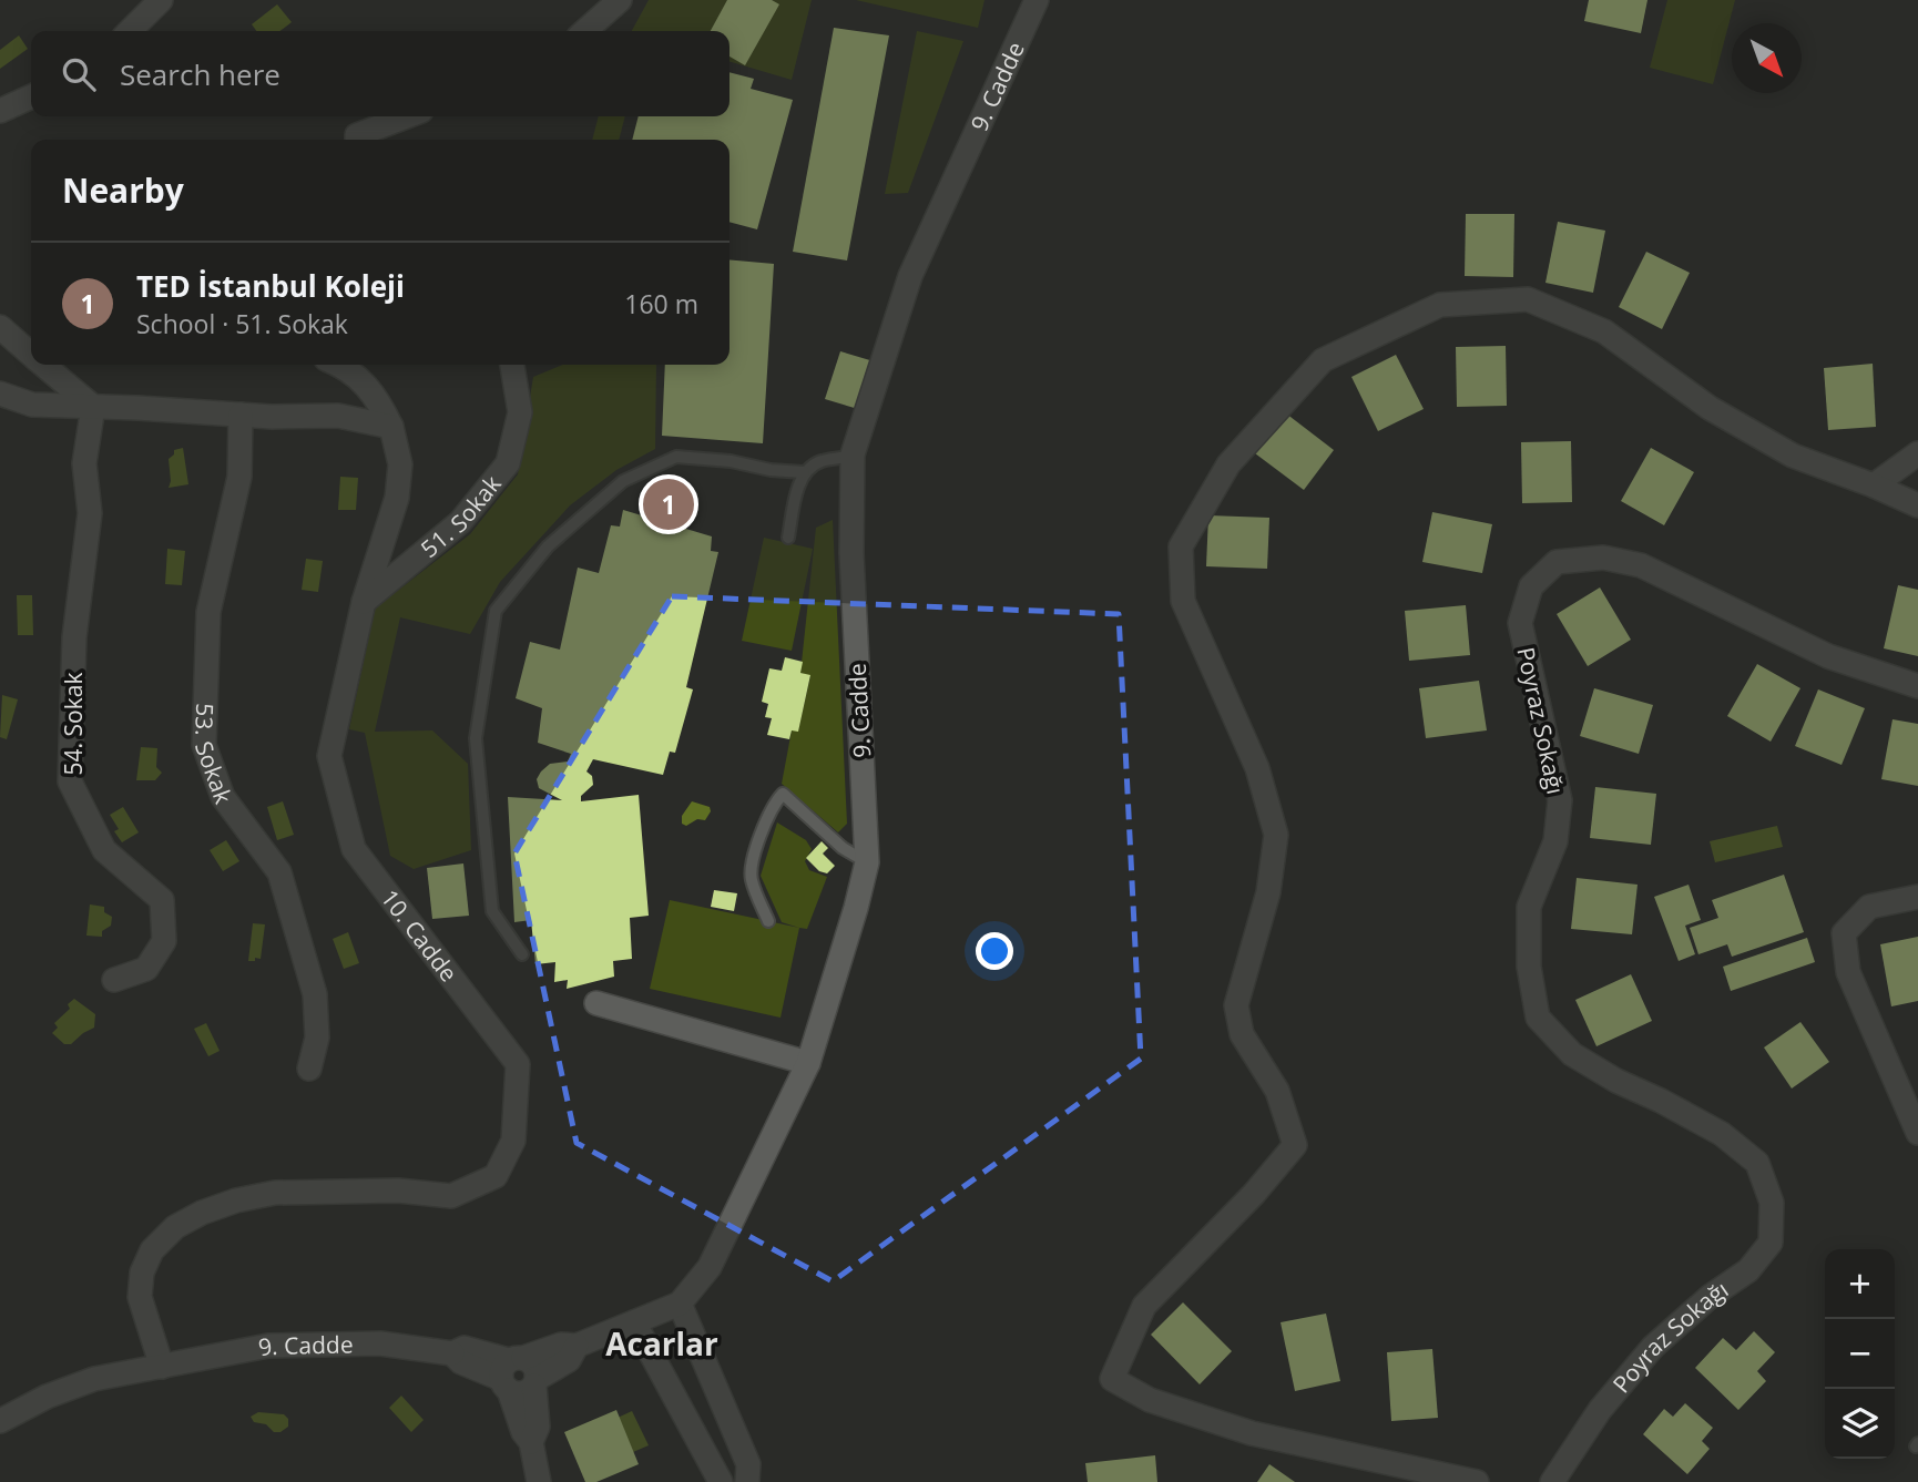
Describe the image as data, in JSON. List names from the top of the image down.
{
  "streets": {
    "street": [
      "9. Cadde",
      "51. Sokak",
      "Poyraz Sokağı",
      "54. Sokak",
      "53. Sokak",
      "10. Cadde"
    ]
  },
  "crossings": [
    ["9. Cadde", "10. Cadde"],
    ["51. Sokak", "10. Cadde"]
  ],
  "districts": ["Acarlar"],
  "north": "bottom right",
  "page": {
    "search": "Search here",
    "heading": "Nearby",
    "list": [
      {
        "mark": "1",
        "name": "TED İstanbul Koleji",
        "note": "School · 51. Sokak",
        "value": "160 m"
      }
    ],
    "pins": "1",
    "map_buttons": ["+", "−"]
  }
}
